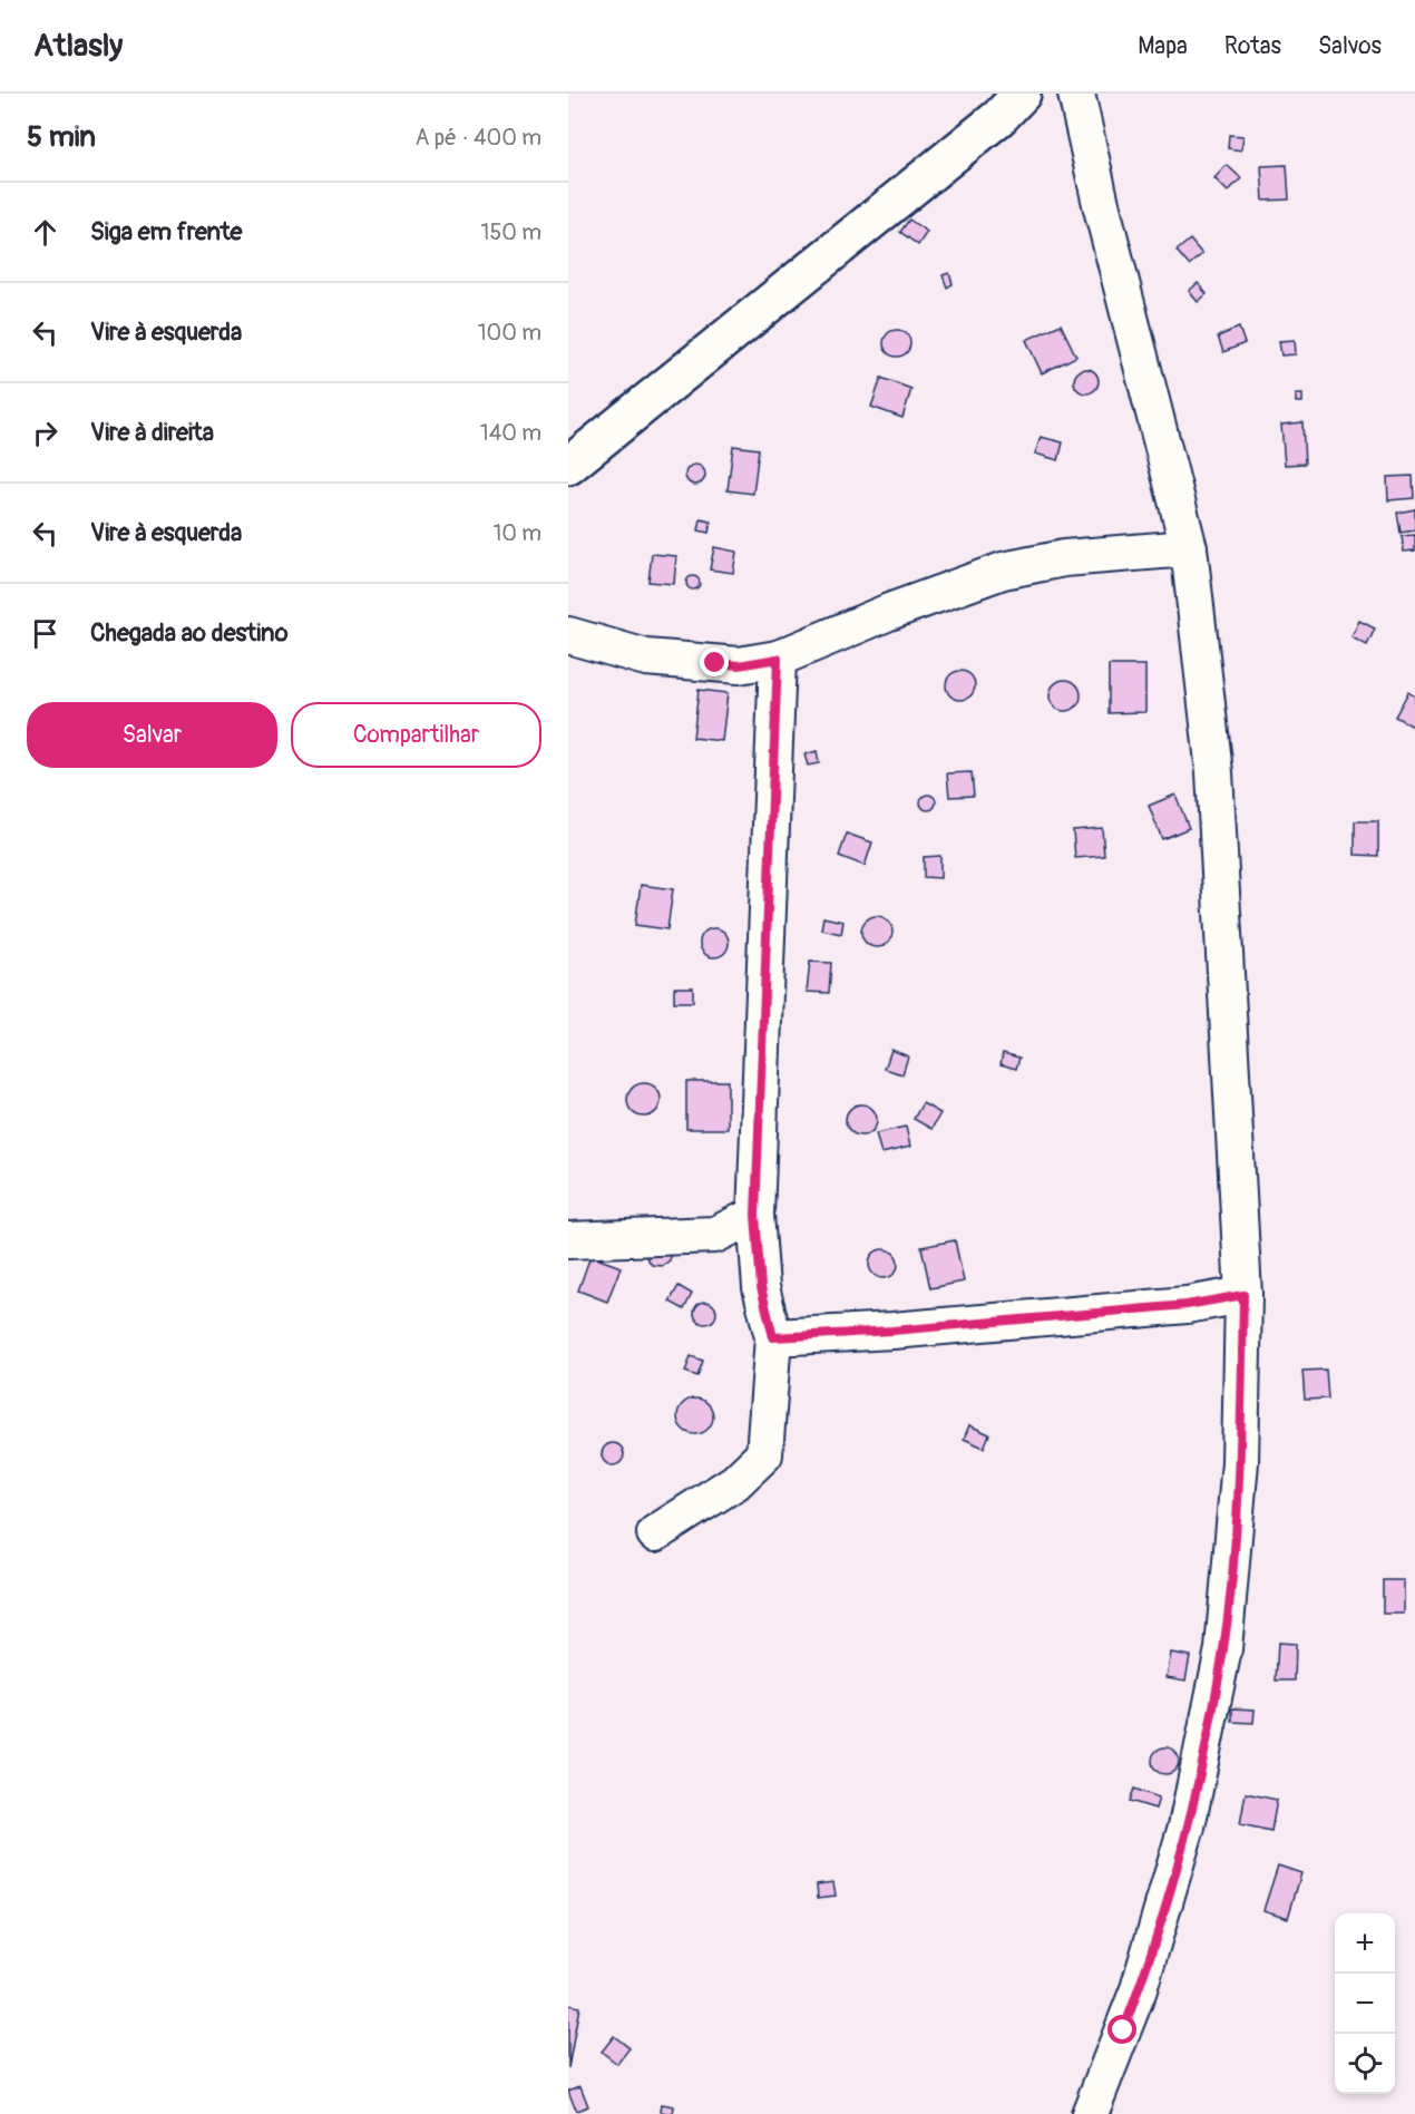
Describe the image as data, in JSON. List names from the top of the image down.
{
  "page": {
    "header": "Atlasly",
    "nav": ["Mapa", "Rotas", "Salvos"],
    "heading": ["5 min", "A pé · 400 m"],
    "list": [
      ["Siga em frente", "150 m"],
      ["Vire à esquerda", "100 m"],
      ["Vire à direita", "140 m"],
      ["Vire à esquerda", "10 m"],
      "Chegada ao destino"
    ],
    "buttons": ["Salvar", "Compartilhar"],
    "map_buttons": ["+", "−"]
  }
}
